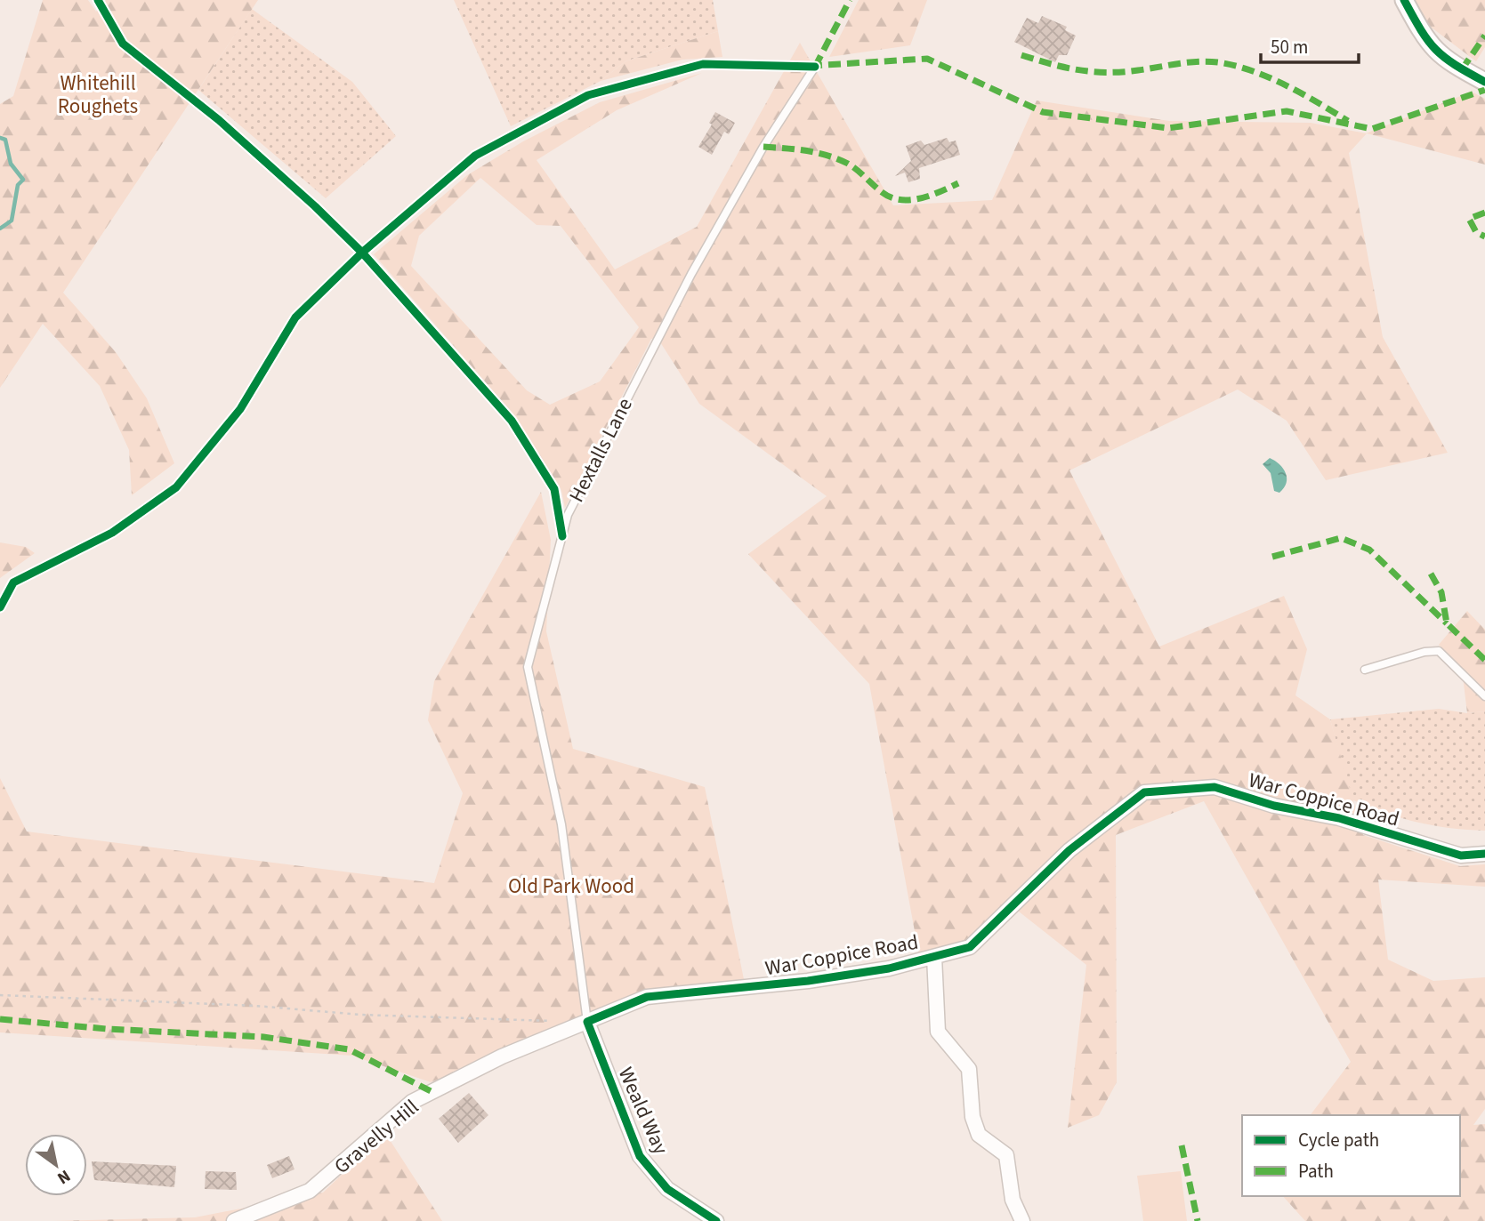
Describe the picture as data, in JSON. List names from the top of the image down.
{
  "streets": {
    "street": ["War Coppice Road", "Weald Way", "Gravelly Hill"],
    "lane": ["Hextalls Lane"]
  },
  "crossings": [
    ["Hextalls Lane", "War Coppice Road"],
    ["Hextalls Lane", "Weald Way"],
    ["Hextalls Lane", "Gravelly Hill"],
    ["War Coppice Road", "Weald Way"],
    ["War Coppice Road", "Gravelly Hill"],
    ["Weald Way", "Gravelly Hill"]
  ],
  "parks": ["Whitehill Roughets", "Old Park Wood"],
  "legend": ["Cycle path", "Path"],
  "scale_bar": "50 m",
  "north": "bottom right"
}
